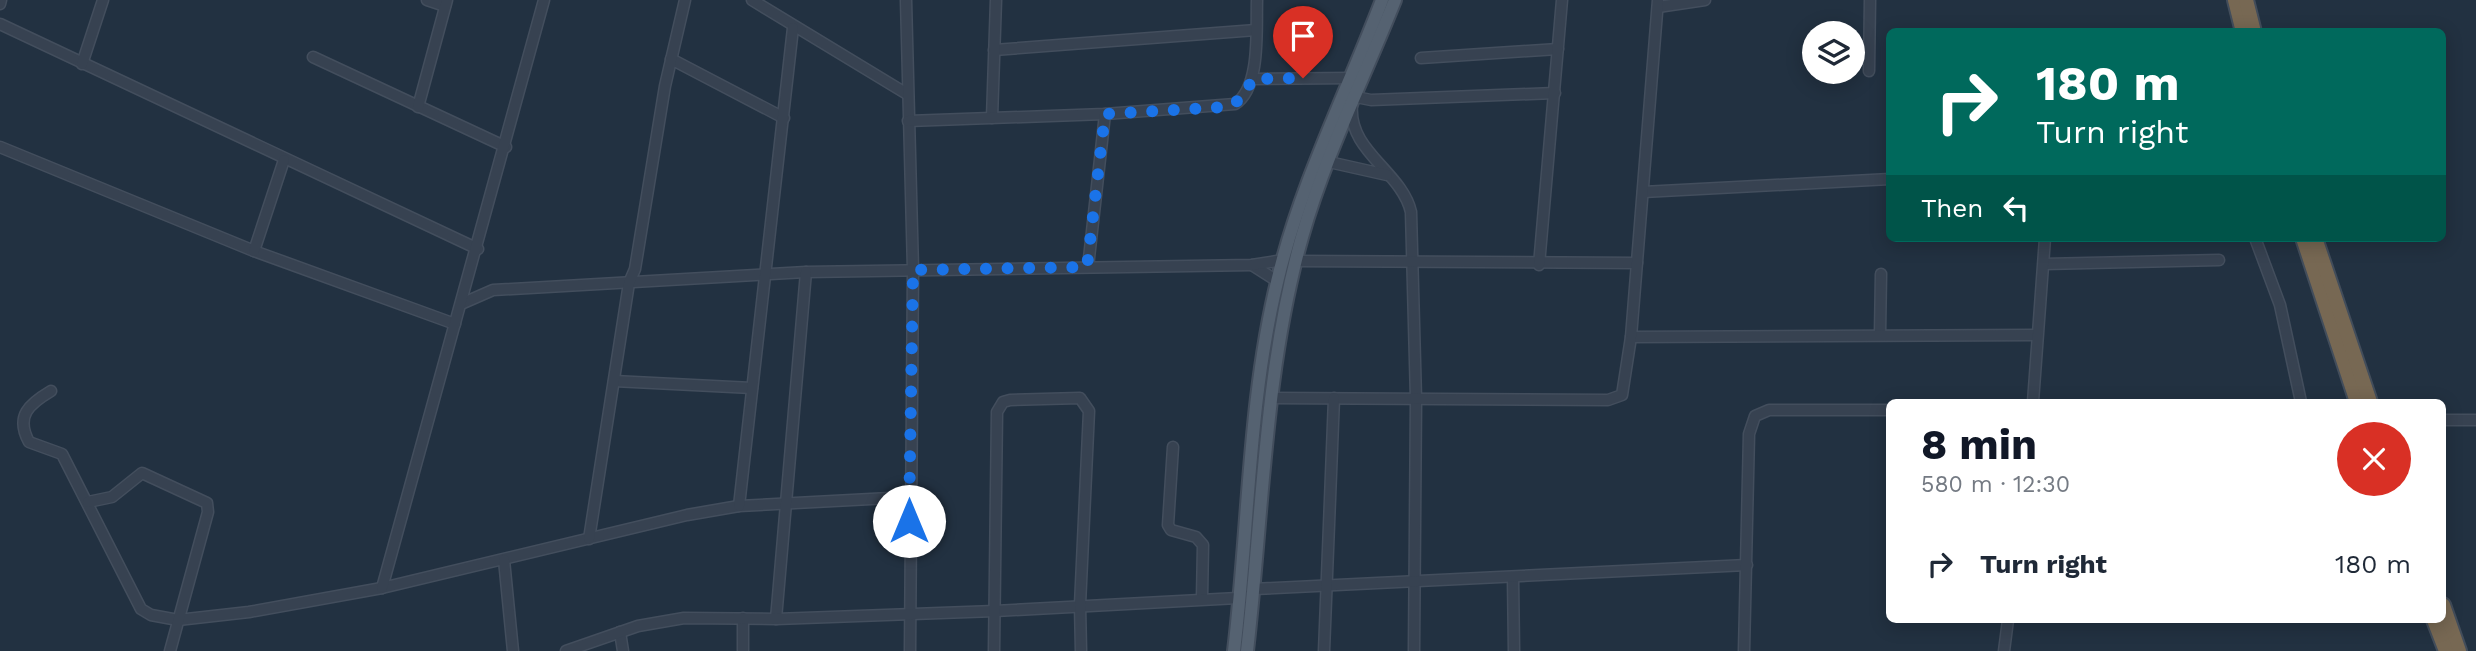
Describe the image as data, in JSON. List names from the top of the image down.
{
  "page": {
    "turn": ["180 m", "Turn right"],
    "then": "Then",
    "heading": ["8 min", "580 m · 12:30"],
    "list": [
      {
        "name": "Turn right",
        "value": "180 m"
      }
    ]
  }
}
